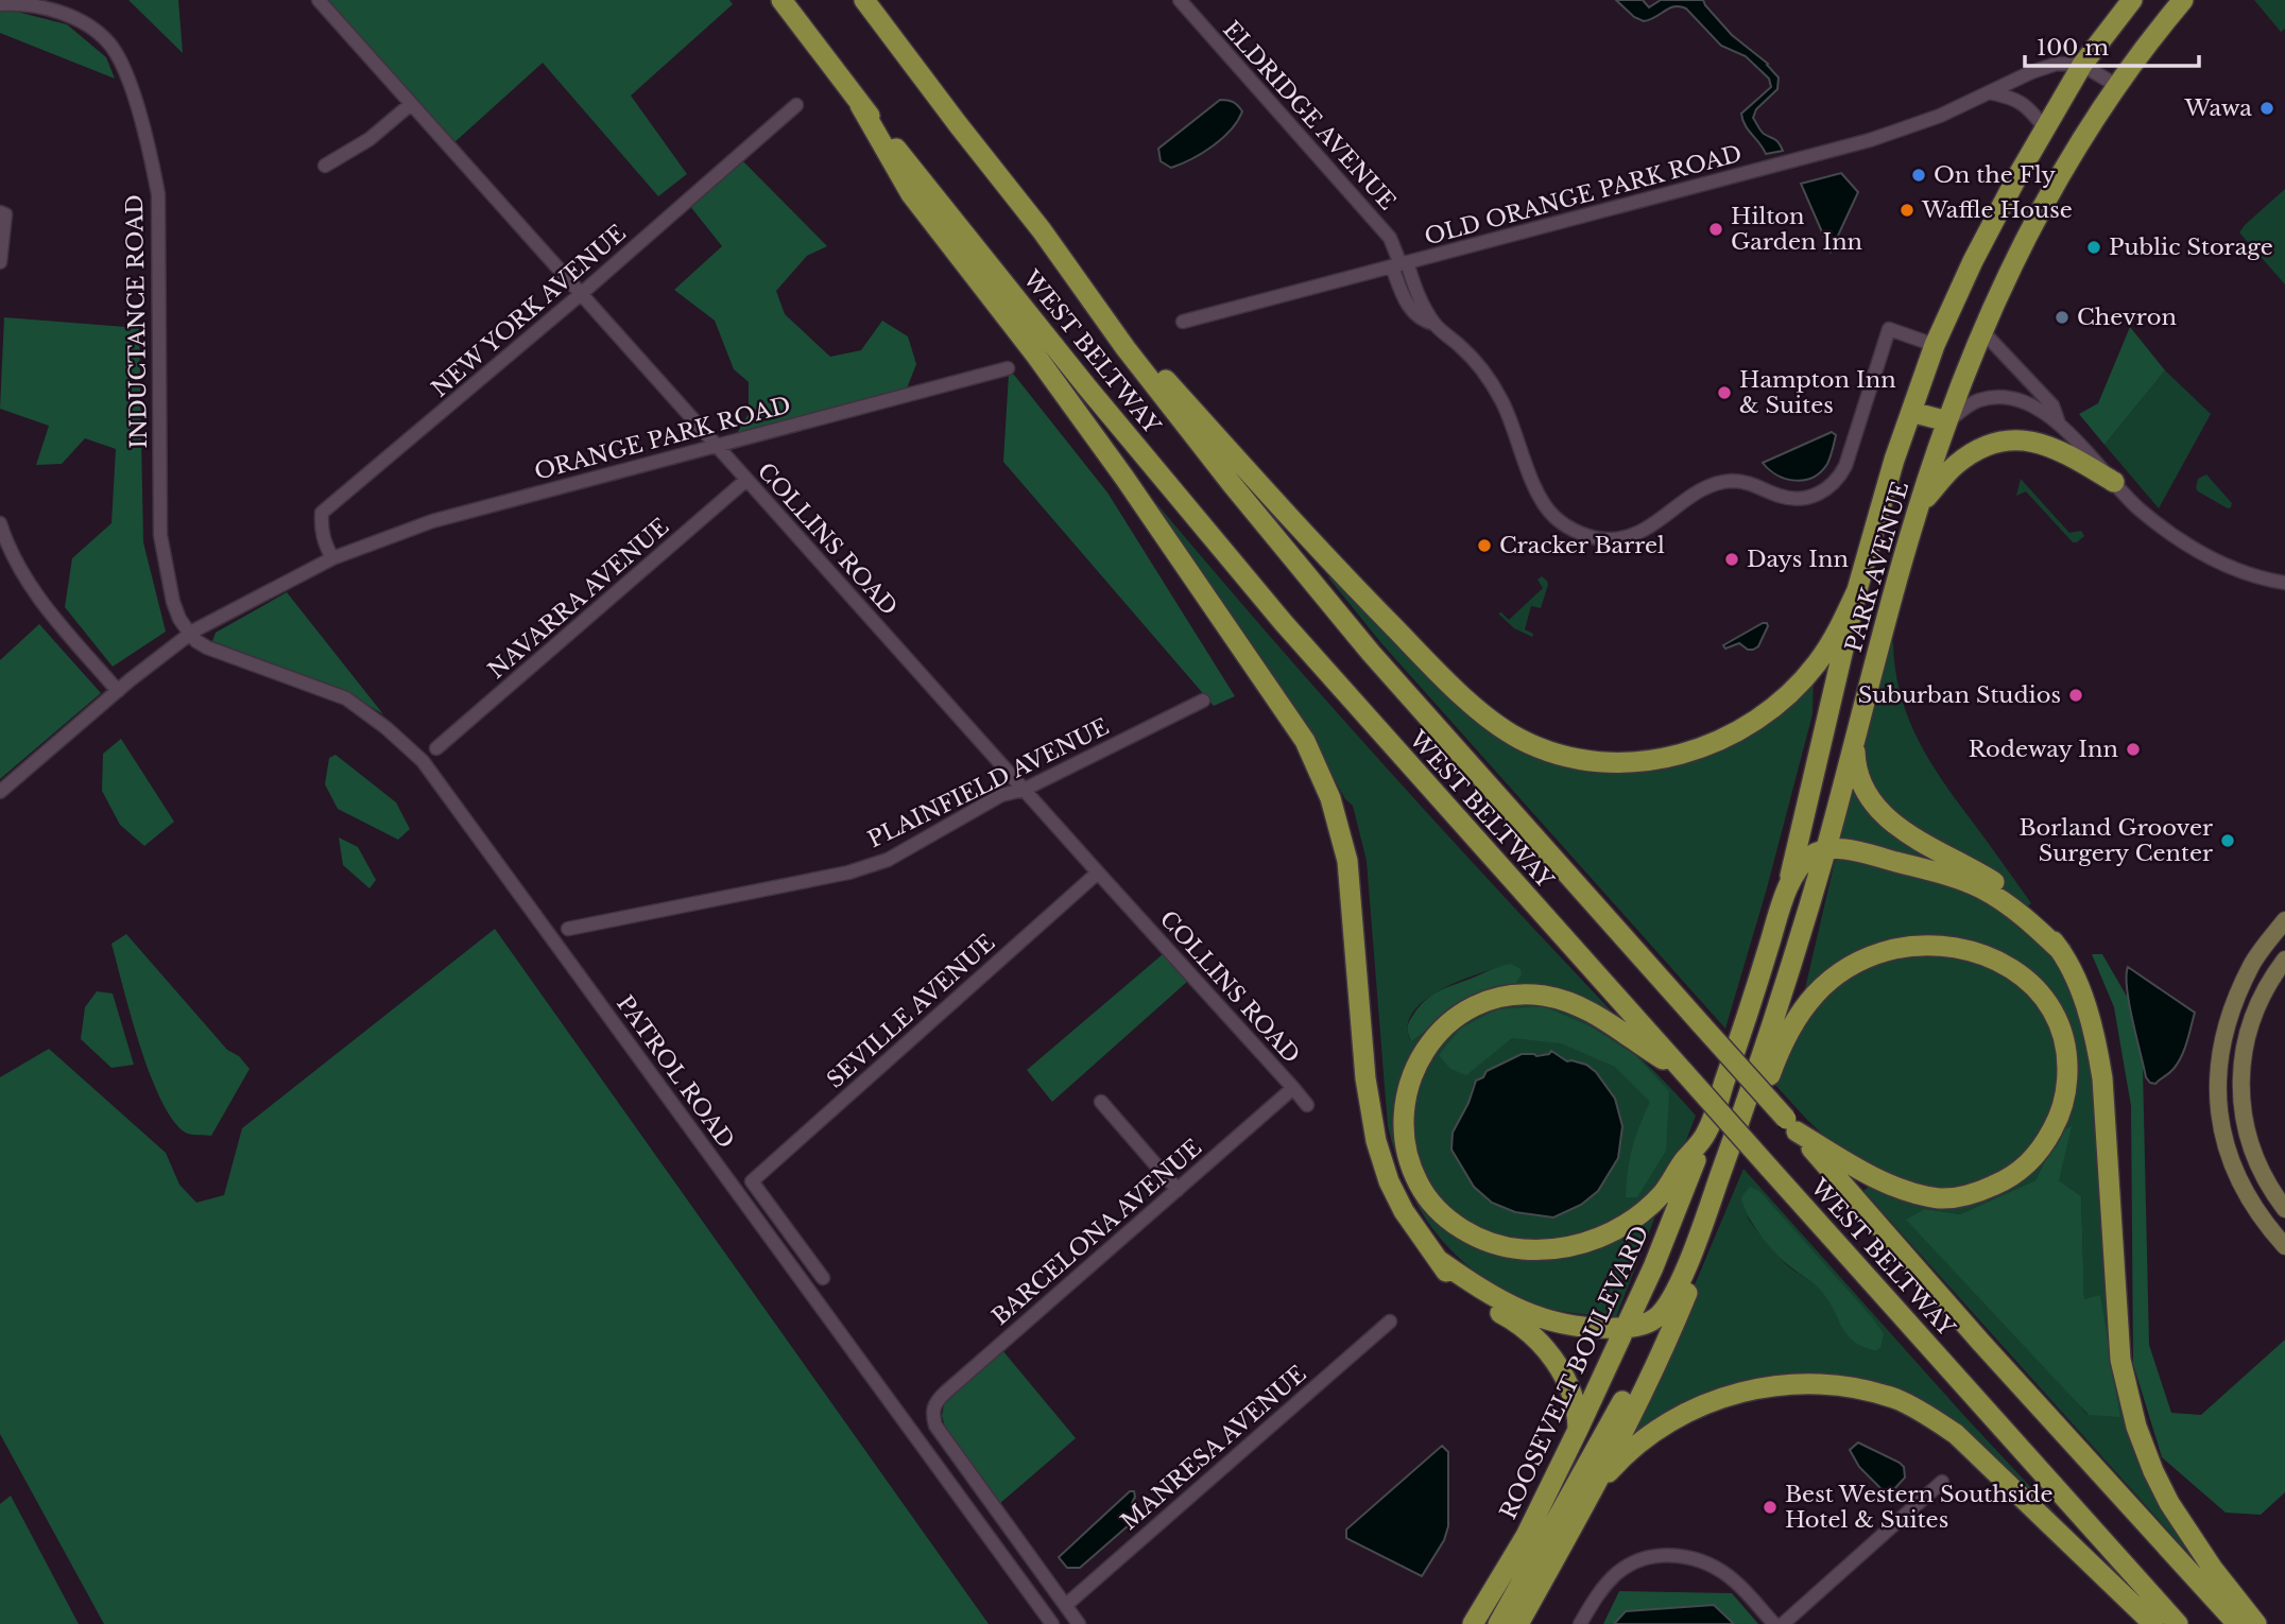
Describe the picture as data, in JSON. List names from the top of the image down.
{
  "streets": {
    "highway": ["WEST BELTWAY", "PARK AVENUE", "ROOSEVELT BOULEVARD"],
    "street": [
      "ELDRIDGE AVENUE",
      "OLD ORANGE PARK ROAD",
      "NEW YORK AVENUE",
      "INDUCTANCE ROAD",
      "ORANGE PARK ROAD",
      "COLLINS ROAD",
      "NAVARRA AVENUE",
      "PLAINFIELD AVENUE",
      "SEVILLE AVENUE",
      "PATROL ROAD",
      "BARCELONA AVENUE",
      "MANRESA AVENUE"
    ]
  },
  "crossings": [
    ["ELDRIDGE AVENUE", "OLD ORANGE PARK ROAD"],
    ["ELDRIDGE AVENUE", "PARK AVENUE"],
    ["OLD ORANGE PARK ROAD", "PARK AVENUE"],
    ["NEW YORK AVENUE", "ORANGE PARK ROAD"],
    ["NEW YORK AVENUE", "COLLINS ROAD"],
    ["INDUCTANCE ROAD", "ORANGE PARK ROAD"],
    ["INDUCTANCE ROAD", "PATROL ROAD"],
    ["ORANGE PARK ROAD", "COLLINS ROAD"],
    ["ORANGE PARK ROAD", "PATROL ROAD"],
    ["COLLINS ROAD", "NAVARRA AVENUE"],
    ["COLLINS ROAD", "PLAINFIELD AVENUE"],
    ["COLLINS ROAD", "SEVILLE AVENUE"],
    ["COLLINS ROAD", "BARCELONA AVENUE"],
    ["PARK AVENUE", "ROOSEVELT BOULEVARD"],
    ["BARCELONA AVENUE", "MANRESA AVENUE"]
  ],
  "places": [
    "Wawa",
    "On the Fly",
    "Waffle House",
    "Hilton Garden Inn",
    "Public Storage",
    "Chevron",
    "Hampton Inn & Suites",
    "Cracker Barrel",
    "Days Inn",
    "Suburban Studios",
    "Rodeway Inn",
    "Borland Groover Surgery Center",
    "Best Western Southside Hotel & Suites"
  ],
  "scale_bar": "100 m"
}
